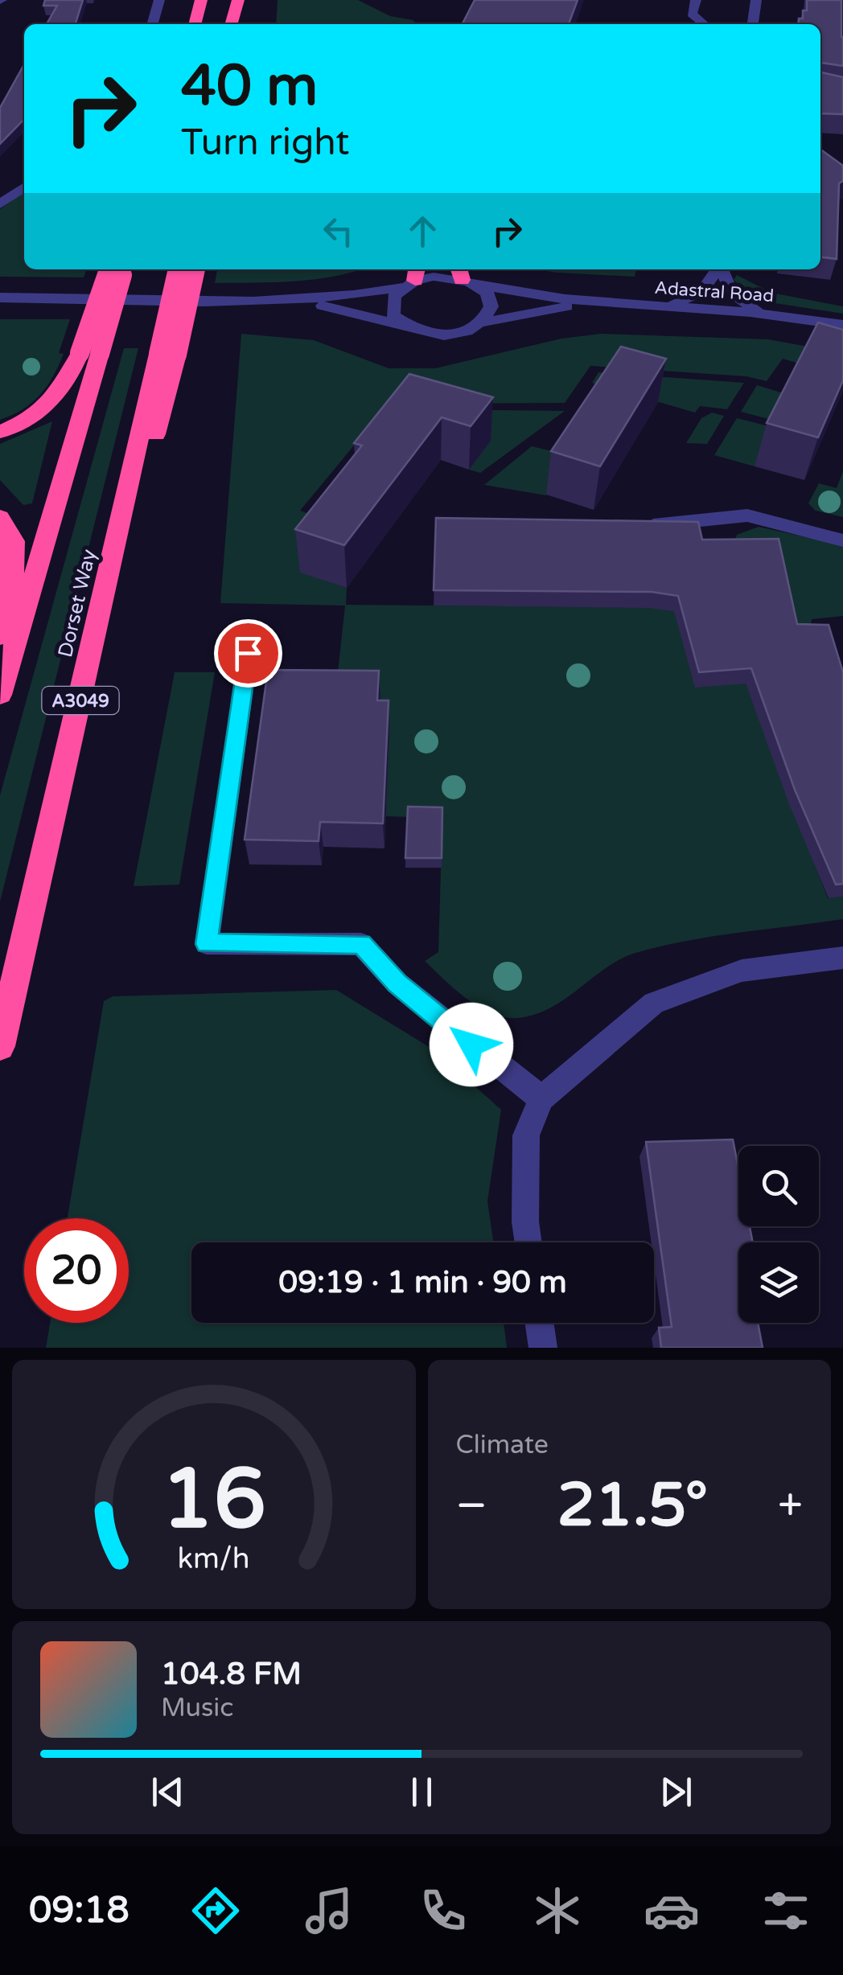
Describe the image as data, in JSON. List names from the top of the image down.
{
  "streets": {
    "highway": ["Dorset Way", "A3049"],
    "street": ["Adastral Road"]
  },
  "crossings": [
    ["Dorset Way", "A3049"]
  ],
  "page": {
    "turn": ["40 m", "Turn right"],
    "limit": "20",
    "trip": "09:19 · 1 min · 90 m",
    "tile": "Climate",
    "heat": ["−", "21.5°", "+"],
    "song": ["104.8 FM", "Music"],
    "tabs": "09:18",
    "gauge": ["16", "km/h"]
  }
}
